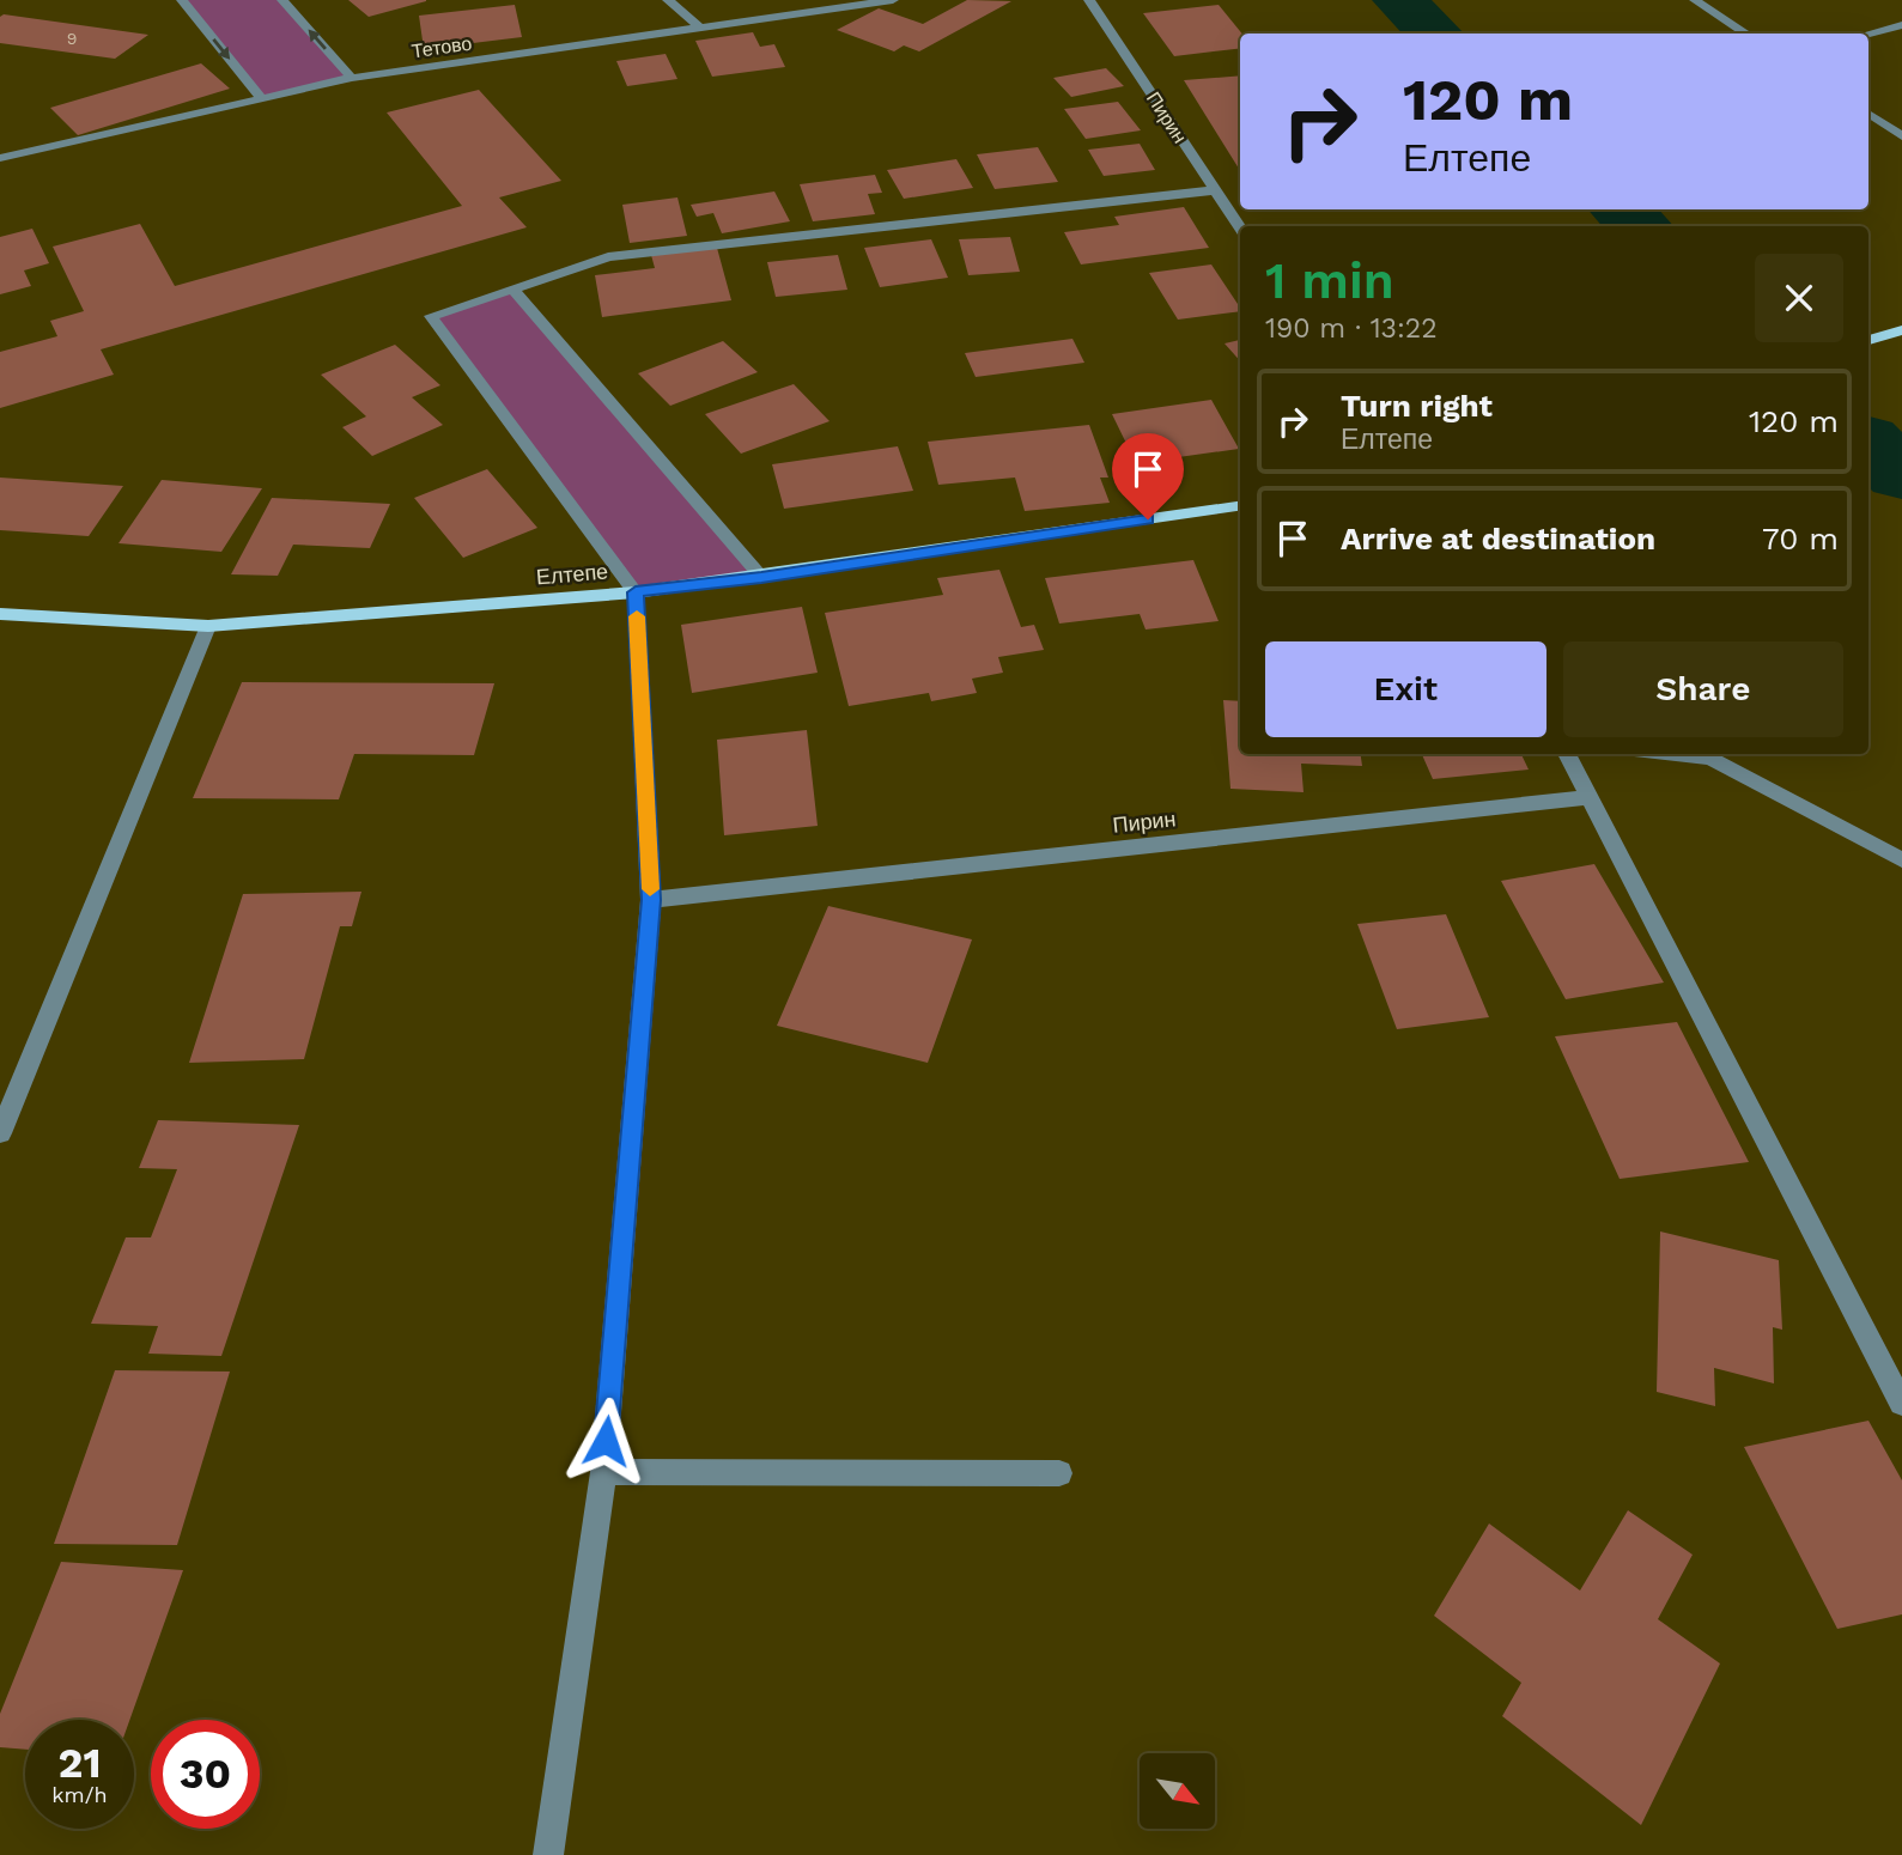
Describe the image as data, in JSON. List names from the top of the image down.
{
  "streets": {
    "main road": ["Елтепе"],
    "street": ["Тетово", "Пирин"]
  },
  "house_numbers": ["9"],
  "north": "bottom right",
  "page": {
    "turn": ["120 m", "Елтепе"],
    "heading": ["1 min", "190 m · 13:22"],
    "list": [
      {
        "name": "Turn right",
        "note": "Елтепе",
        "value": "120 m"
      },
      {
        "name": "Arrive at destination",
        "value": "70 m"
      }
    ],
    "buttons": ["Exit", "Share"],
    "speed": "21 km/h",
    "limit": "30"
  }
}
